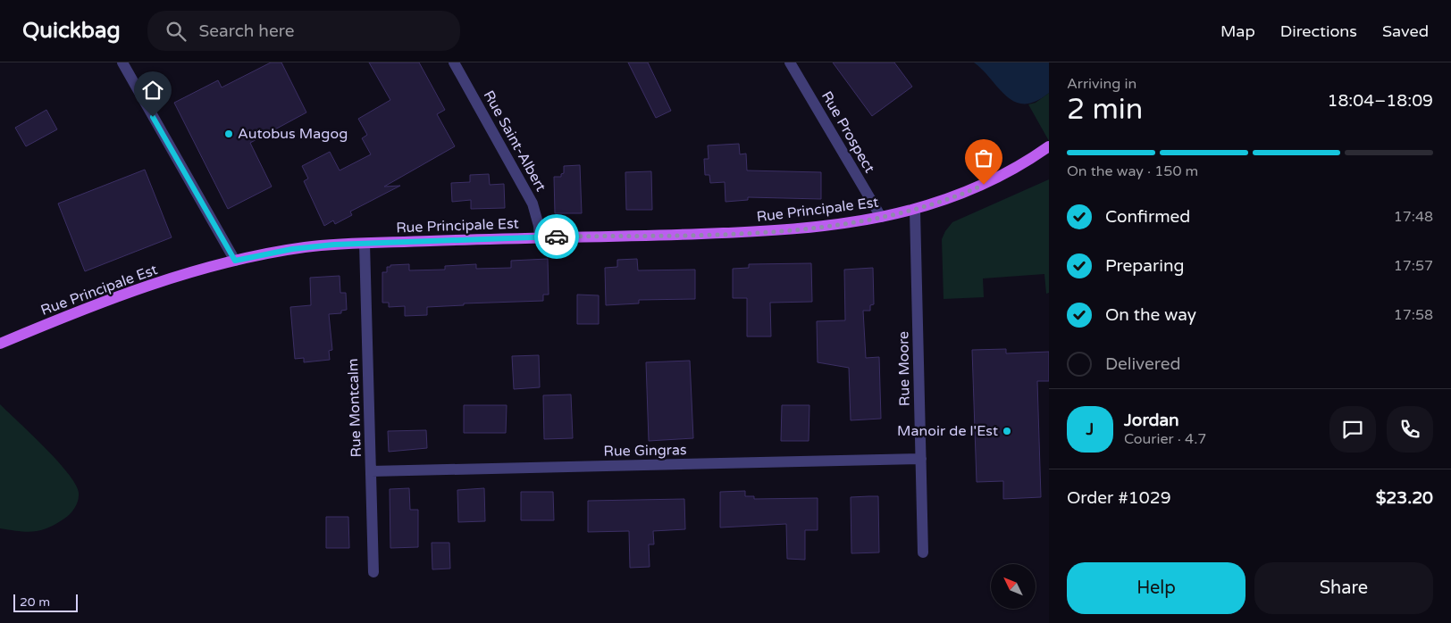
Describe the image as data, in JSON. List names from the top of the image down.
{
  "streets": {
    "main road": ["Rue Principale Est"],
    "street": [
      "Rue Prospect",
      "Rue Saint-Albert",
      "Rue Moore",
      "Rue Montcalm",
      "Rue Gingras"
    ]
  },
  "crossings": [
    ["Rue Prospect", "Rue Principale Est"],
    ["Rue Saint-Albert", "Rue Principale Est"],
    ["Rue Principale Est", "Rue Moore"],
    ["Rue Principale Est", "Rue Montcalm"],
    ["Rue Moore", "Rue Gingras"],
    ["Rue Montcalm", "Rue Gingras"]
  ],
  "places": ["Autobus Magog", "Manoir de l'Est"],
  "scale_bar": "20 m",
  "north": "top left",
  "page": {
    "header": "Quickbag",
    "search": "Search here",
    "nav": ["Map", "Directions", "Saved"],
    "heading": ["2 min", "Arriving in", "18:04–18:09"],
    "panel": [
      "Jordan",
      "Courier · 4.7",
      "Order #1029",
      "$23.20"
    ],
    "bar": "On the way · 150 m",
    "list": [
      ["Confirmed", "17:48"],
      ["Preparing", "17:57"],
      ["On the way", "17:58"],
      "Delivered"
    ],
    "round": "J",
    "buttons": ["Help", "Share"],
    "scale": "20 m"
  }
}
